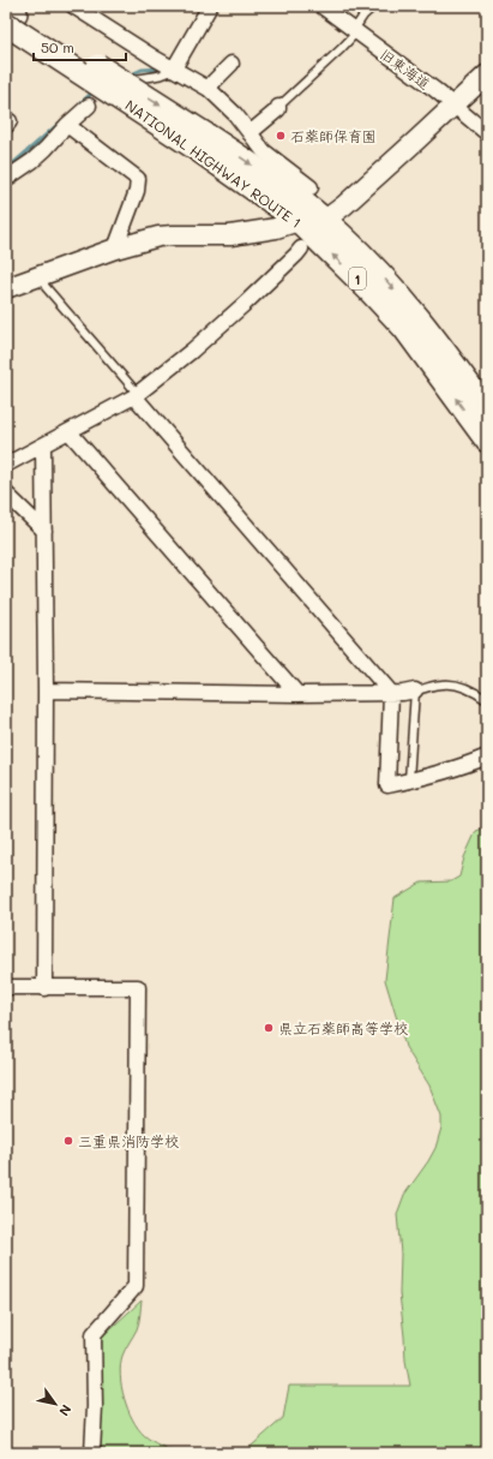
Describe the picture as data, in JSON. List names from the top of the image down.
{
  "streets": {
    "highway": ["NATIONAL HIGHWAY ROUTE 1", "1"],
    "street": ["旧東海道"]
  },
  "places": ["石薬師保育園", "県立石薬師高等学校", "三重県消防学校"],
  "scale_bar": "50 m",
  "north": "bottom right"
}
